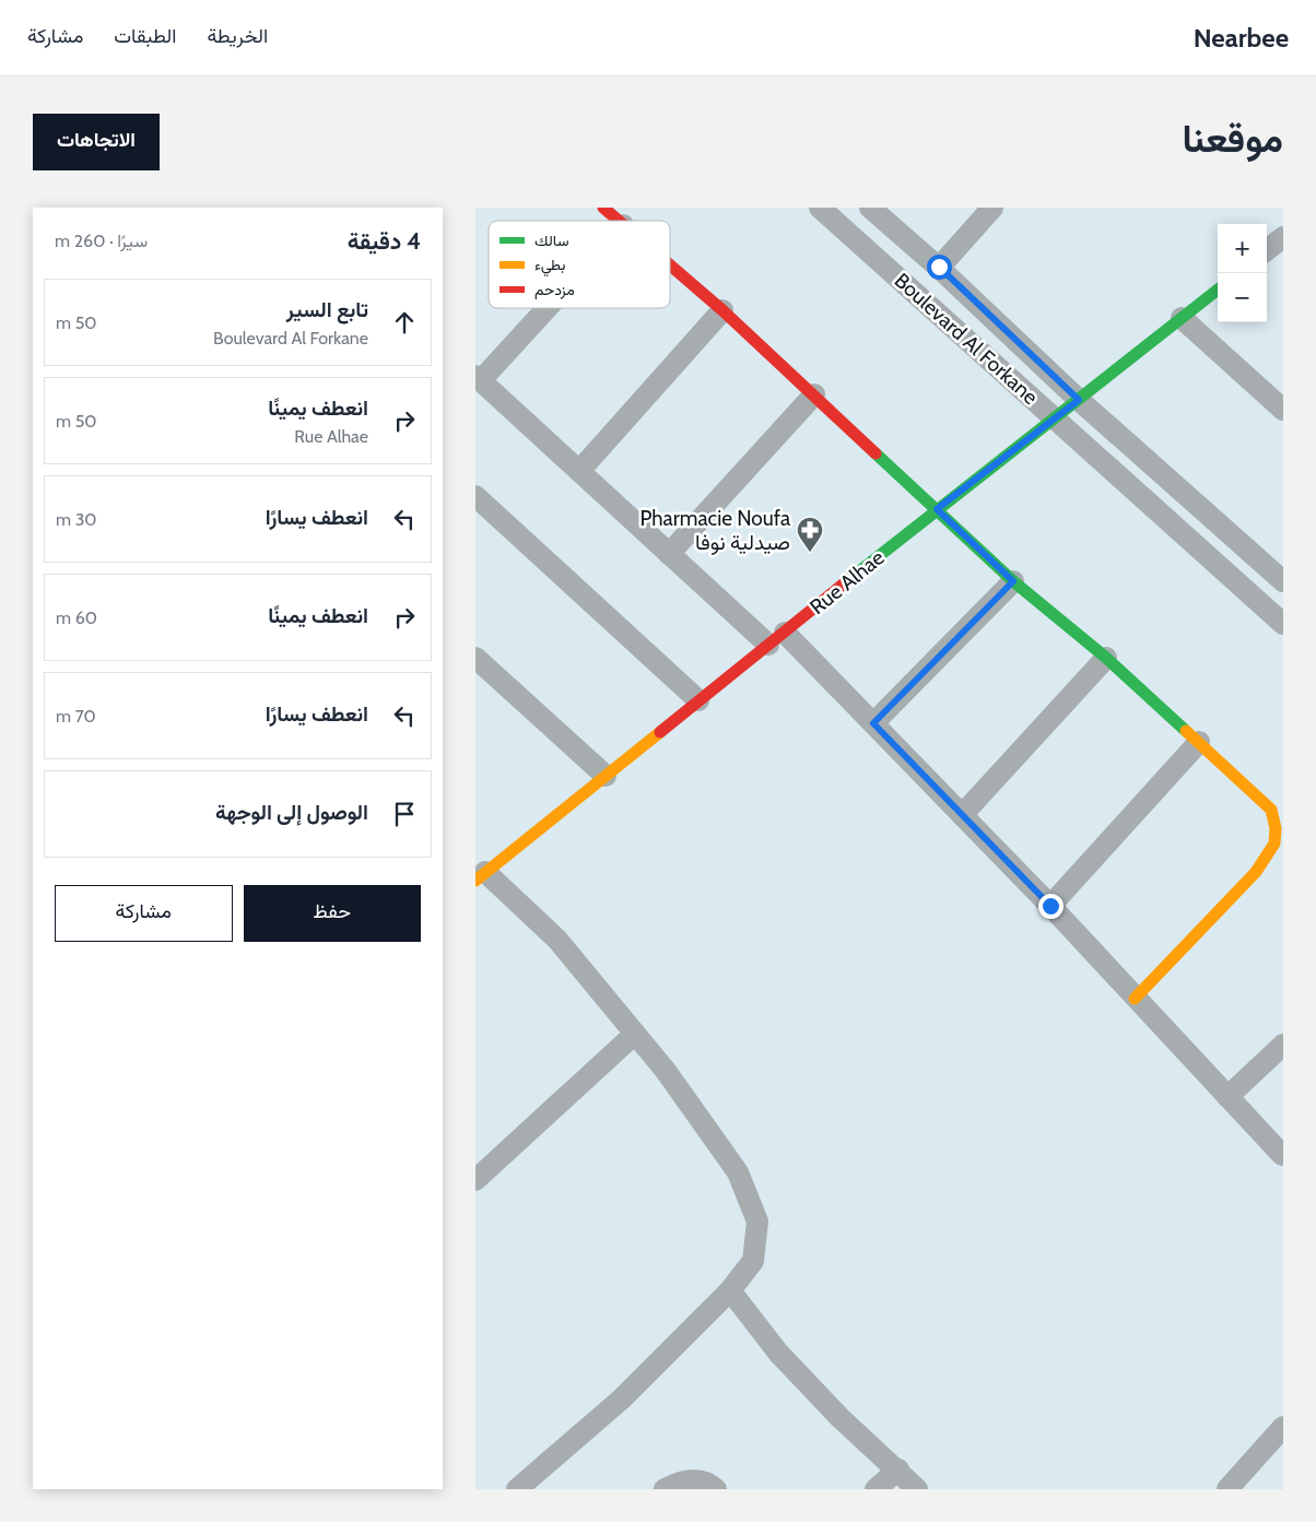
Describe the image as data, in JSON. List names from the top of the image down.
{
  "streets": {
    "street": ["Boulevard Al Forkane", "Rue Alhae"]
  },
  "crossings": [
    ["Boulevard Al Forkane", "Rue Alhae"]
  ],
  "places": {
    "pharmacy": ["Pharmacie Noufa صيدلية نوفا"]
  },
  "legend": ["سالك", "بطيء", "مزدحم"],
  "page": {
    "header": "Nearbee",
    "nav": ["الخريطة", "الطبقات", "مشاركة"],
    "title": "موقعنا",
    "buttons": [
      "الاتجاهات",
      ["حفظ", "مشاركة"]
    ],
    "heading": ["4 دقيقة", "سيرًا · 260 m"],
    "map_buttons": ["+", "−"],
    "list": [
      ["تابع السير", "Boulevard Al Forkane", "50 m"],
      ["انعطف يمينًا", "Rue Alhae", "50 m"],
      ["انعطف يسارًا", "30 m"],
      ["انعطف يمينًا", "60 m"],
      ["انعطف يسارًا", "70 m"],
      "الوصول إلى الوجهة"
    ]
  }
}
